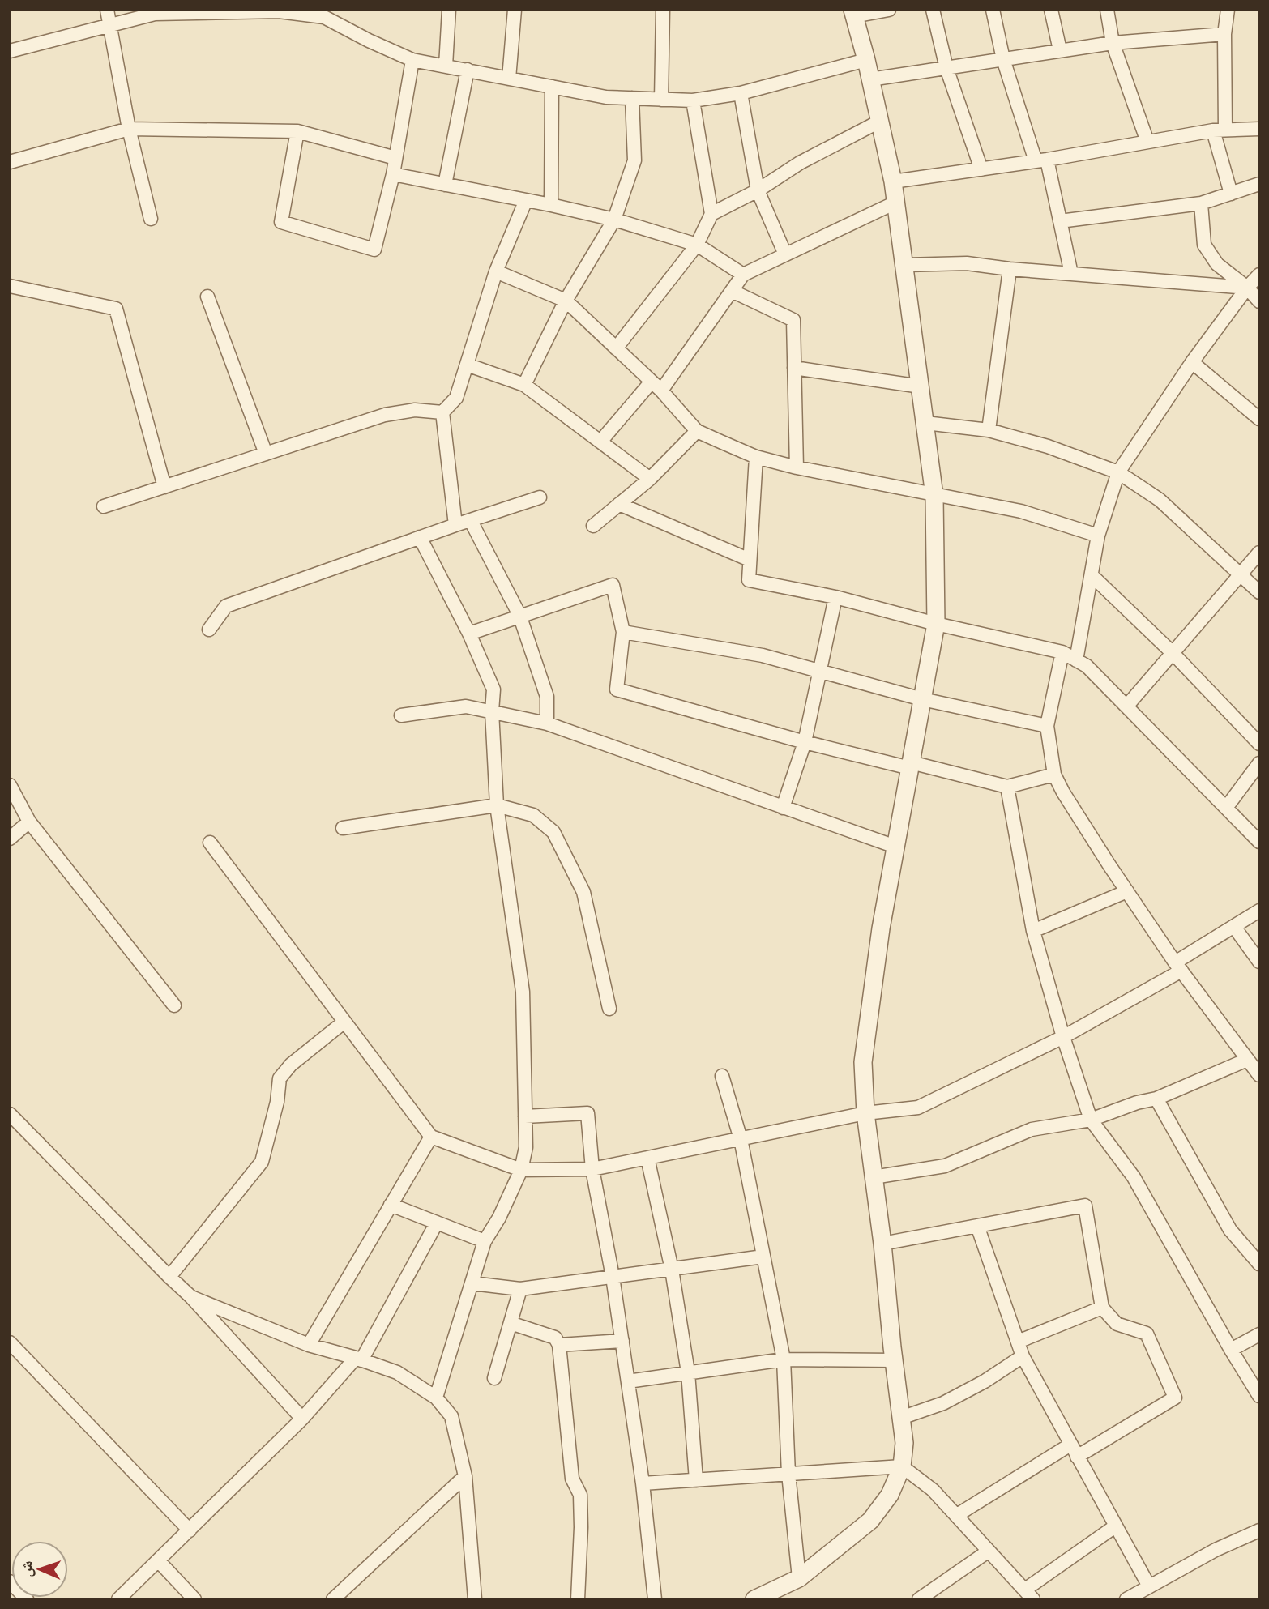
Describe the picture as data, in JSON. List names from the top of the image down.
{
  "north": "left"
}
